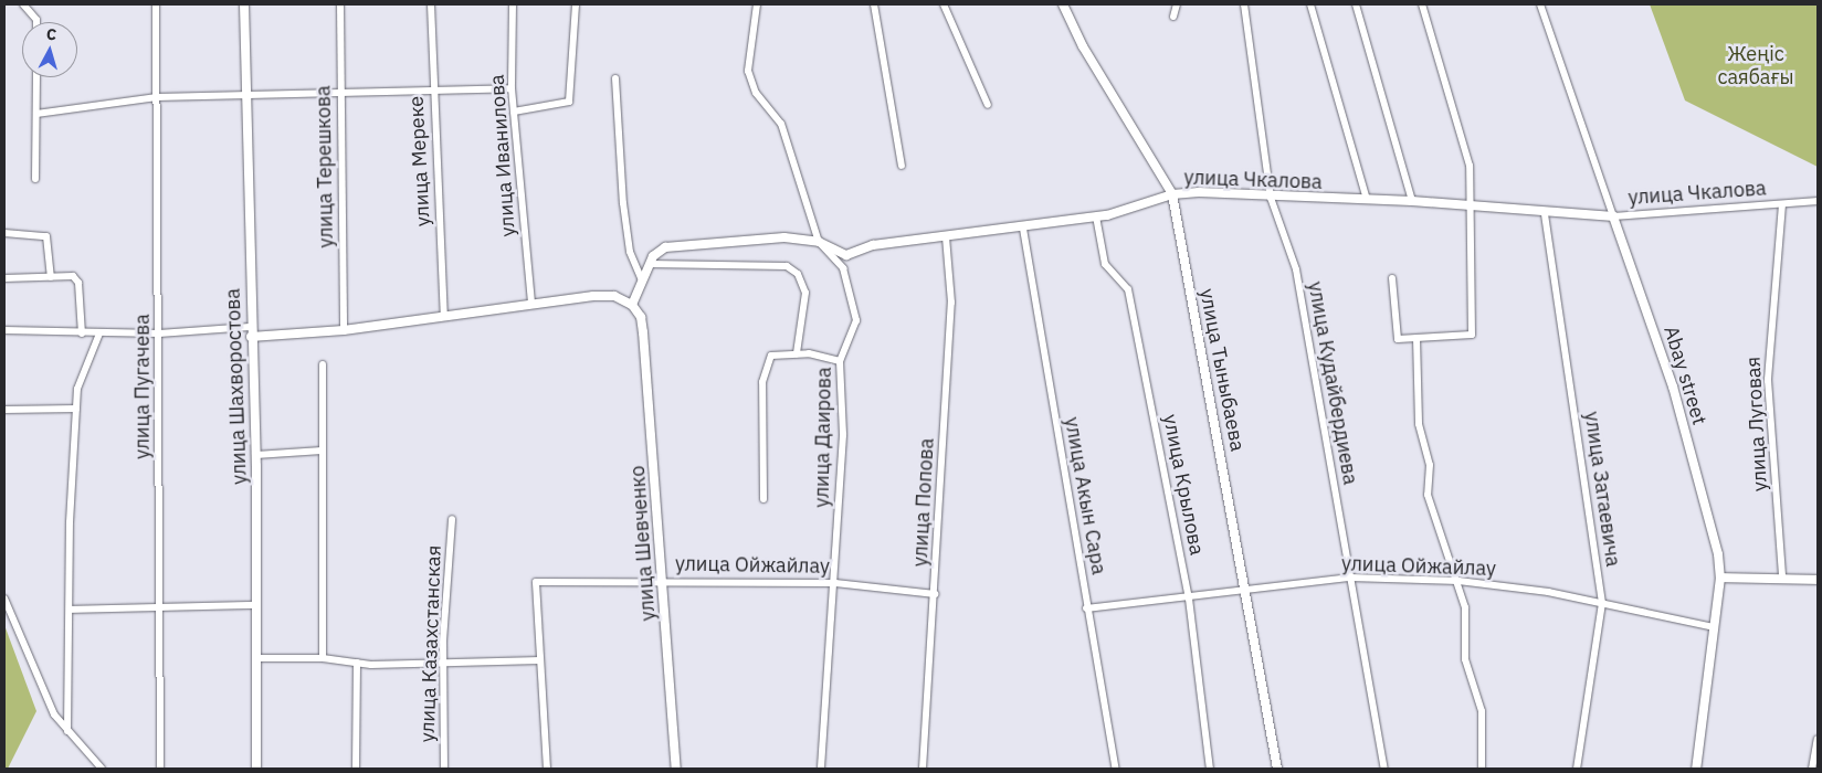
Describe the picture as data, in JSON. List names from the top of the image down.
{
  "streets": {
    "street": [
      "улица Иванилова",
      "улица Мереке",
      "улица Терешкова",
      "улица Чкалова",
      "улица Тыныбаева",
      "Abay street",
      "улица Кудайбердиева",
      "улица Пугачева",
      "улица Шахворостова",
      "улица Луговая",
      "улица Даирова",
      "улица Крылова",
      "улица Затаевича",
      "улица Акын Сара",
      "улица Попова",
      "улица Шевченко",
      "улица Ойжайлау",
      "улица Казахстанская"
    ]
  },
  "crossings": [
    ["улица Чкалова", "улица Тыныбаева"],
    ["улица Чкалова", "Abay street"],
    ["улица Чкалова", "улица Кудайбердиева"],
    ["улица Чкалова", "улица Луговая"],
    ["улица Чкалова", "улица Даирова"],
    ["улица Чкалова", "улица Крылова"],
    ["улица Чкалова", "улица Затаевича"],
    ["улица Чкалова", "улица Акын Сара"],
    ["улица Чкалова", "улица Попова"],
    ["улица Чкалова", "улица Шевченко"],
    ["улица Тыныбаева", "улица Ойжайлау"],
    ["Abay street", "улица Ойжайлау"],
    ["улица Кудайбердиева", "улица Ойжайлау"],
    ["улица Даирова", "улица Ойжайлау"],
    ["улица Крылова", "улица Ойжайлау"],
    ["улица Затаевича", "улица Ойжайлау"],
    ["улица Акын Сара", "улица Ойжайлау"],
    ["улица Попова", "улица Ойжайлау"],
    ["улица Шевченко", "улица Ойжайлау"]
  ],
  "parks": ["Жеңіс саябағы"],
  "north": "top"
}
